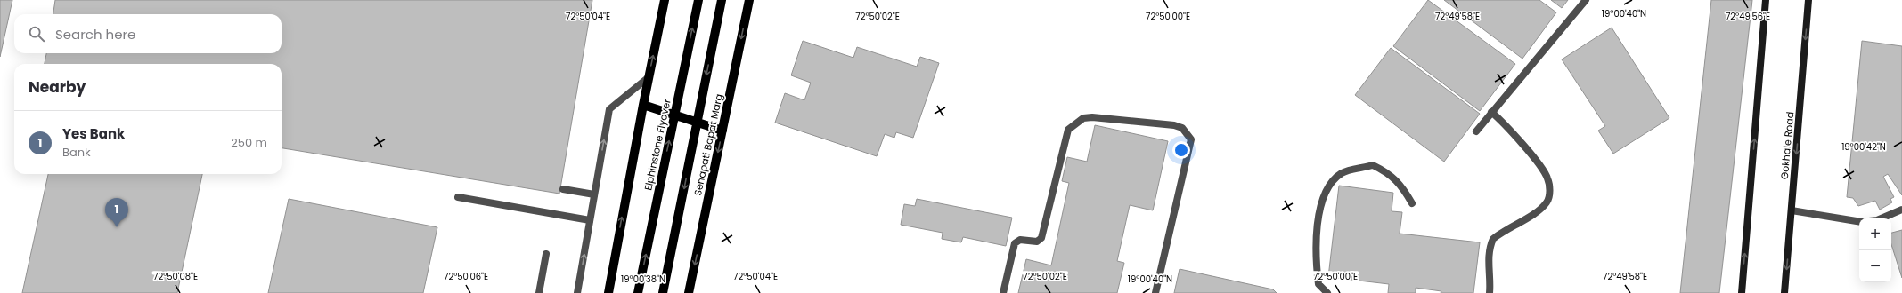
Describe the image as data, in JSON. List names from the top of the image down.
{
  "streets": {
    "main road": ["Elphinstone Flyover", "Senapati Bapat Marg", "Gokhale Road"]
  },
  "page": {
    "search": "Search here",
    "heading": "Nearby",
    "list": [
      {
        "mark": "1",
        "name": "Yes Bank",
        "note": "Bank",
        "value": "250 m"
      }
    ],
    "pins": "1",
    "map_buttons": ["+", "−"]
  },
  "coordinates": [
    "19°00'40\"N",
    "72°49'56\"E",
    "72°50'04\"E",
    "72°50'02\"E",
    "72°49'58\"E",
    "72°50'00\"E",
    "19°00'42\"N",
    "72°50'08\"E",
    "72°50'06\"E",
    "19°00'38\"N"
  ]
}
